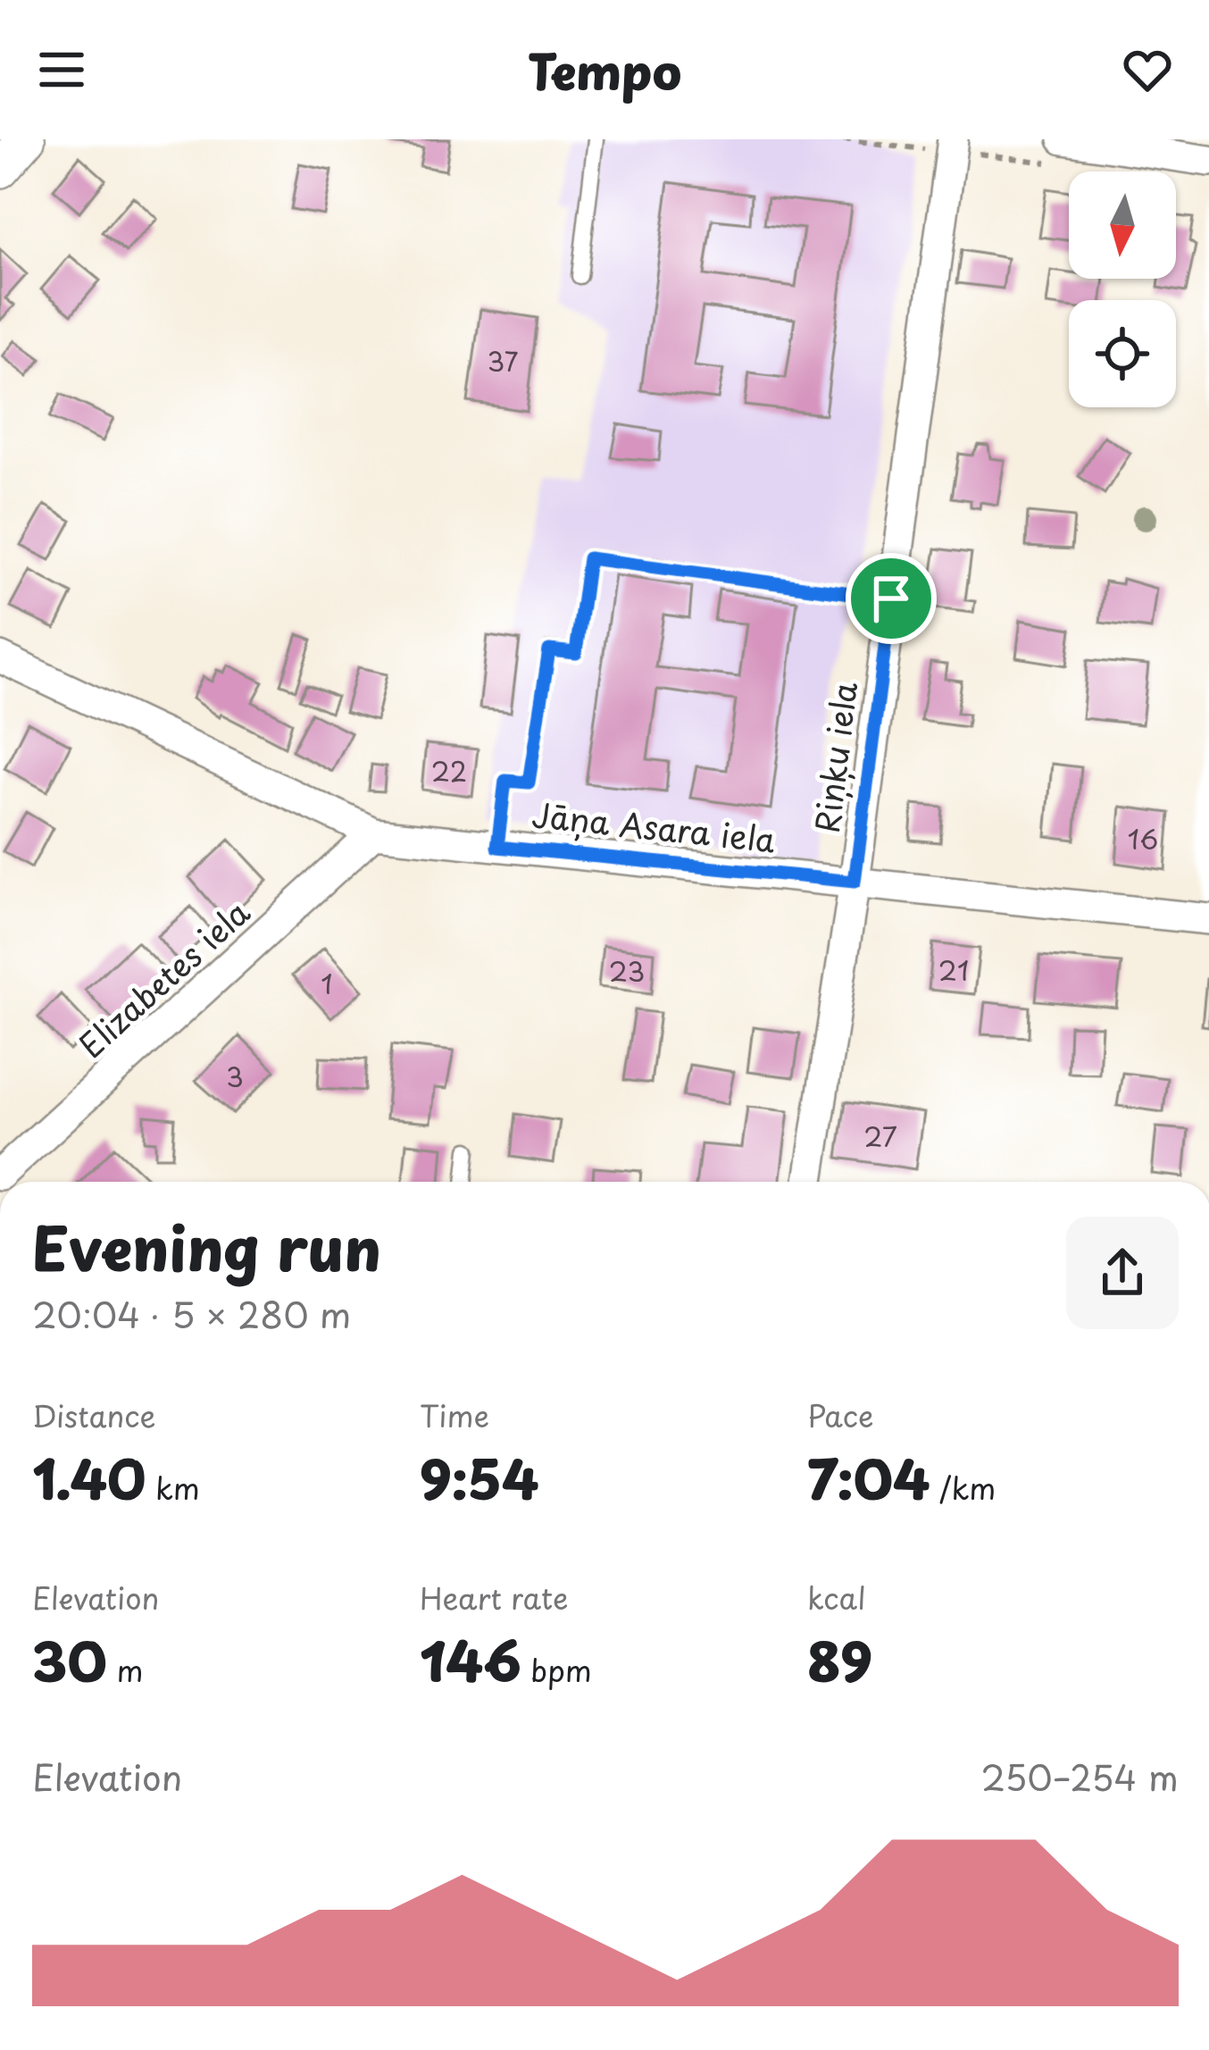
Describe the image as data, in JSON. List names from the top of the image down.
{
  "streets": {
    "street": ["Riņķu iela", "Jāņa Asara iela", "Elizabetes iela"]
  },
  "crossings": [
    ["Riņķu iela", "Jāņa Asara iela"],
    ["Jāņa Asara iela", "Elizabetes iela"]
  ],
  "house_numbers": [
    "37",
    "22",
    "16",
    "21",
    "23",
    "1",
    "3",
    "27"
  ],
  "north": "bottom",
  "page": {
    "header": "Tempo",
    "heading": ["Evening run", "20:04 · 5 × 280 m"],
    "stats": [
      ["Distance", "1.40 km"],
      ["Time", "9:54"],
      ["Pace", "7:04 /km"],
      ["Elevation", "30 m"],
      ["Heart rate", "146 bpm"],
      ["kcal", "89"]
    ],
    "chart": ["Elevation", "250–254 m"]
  }
}
